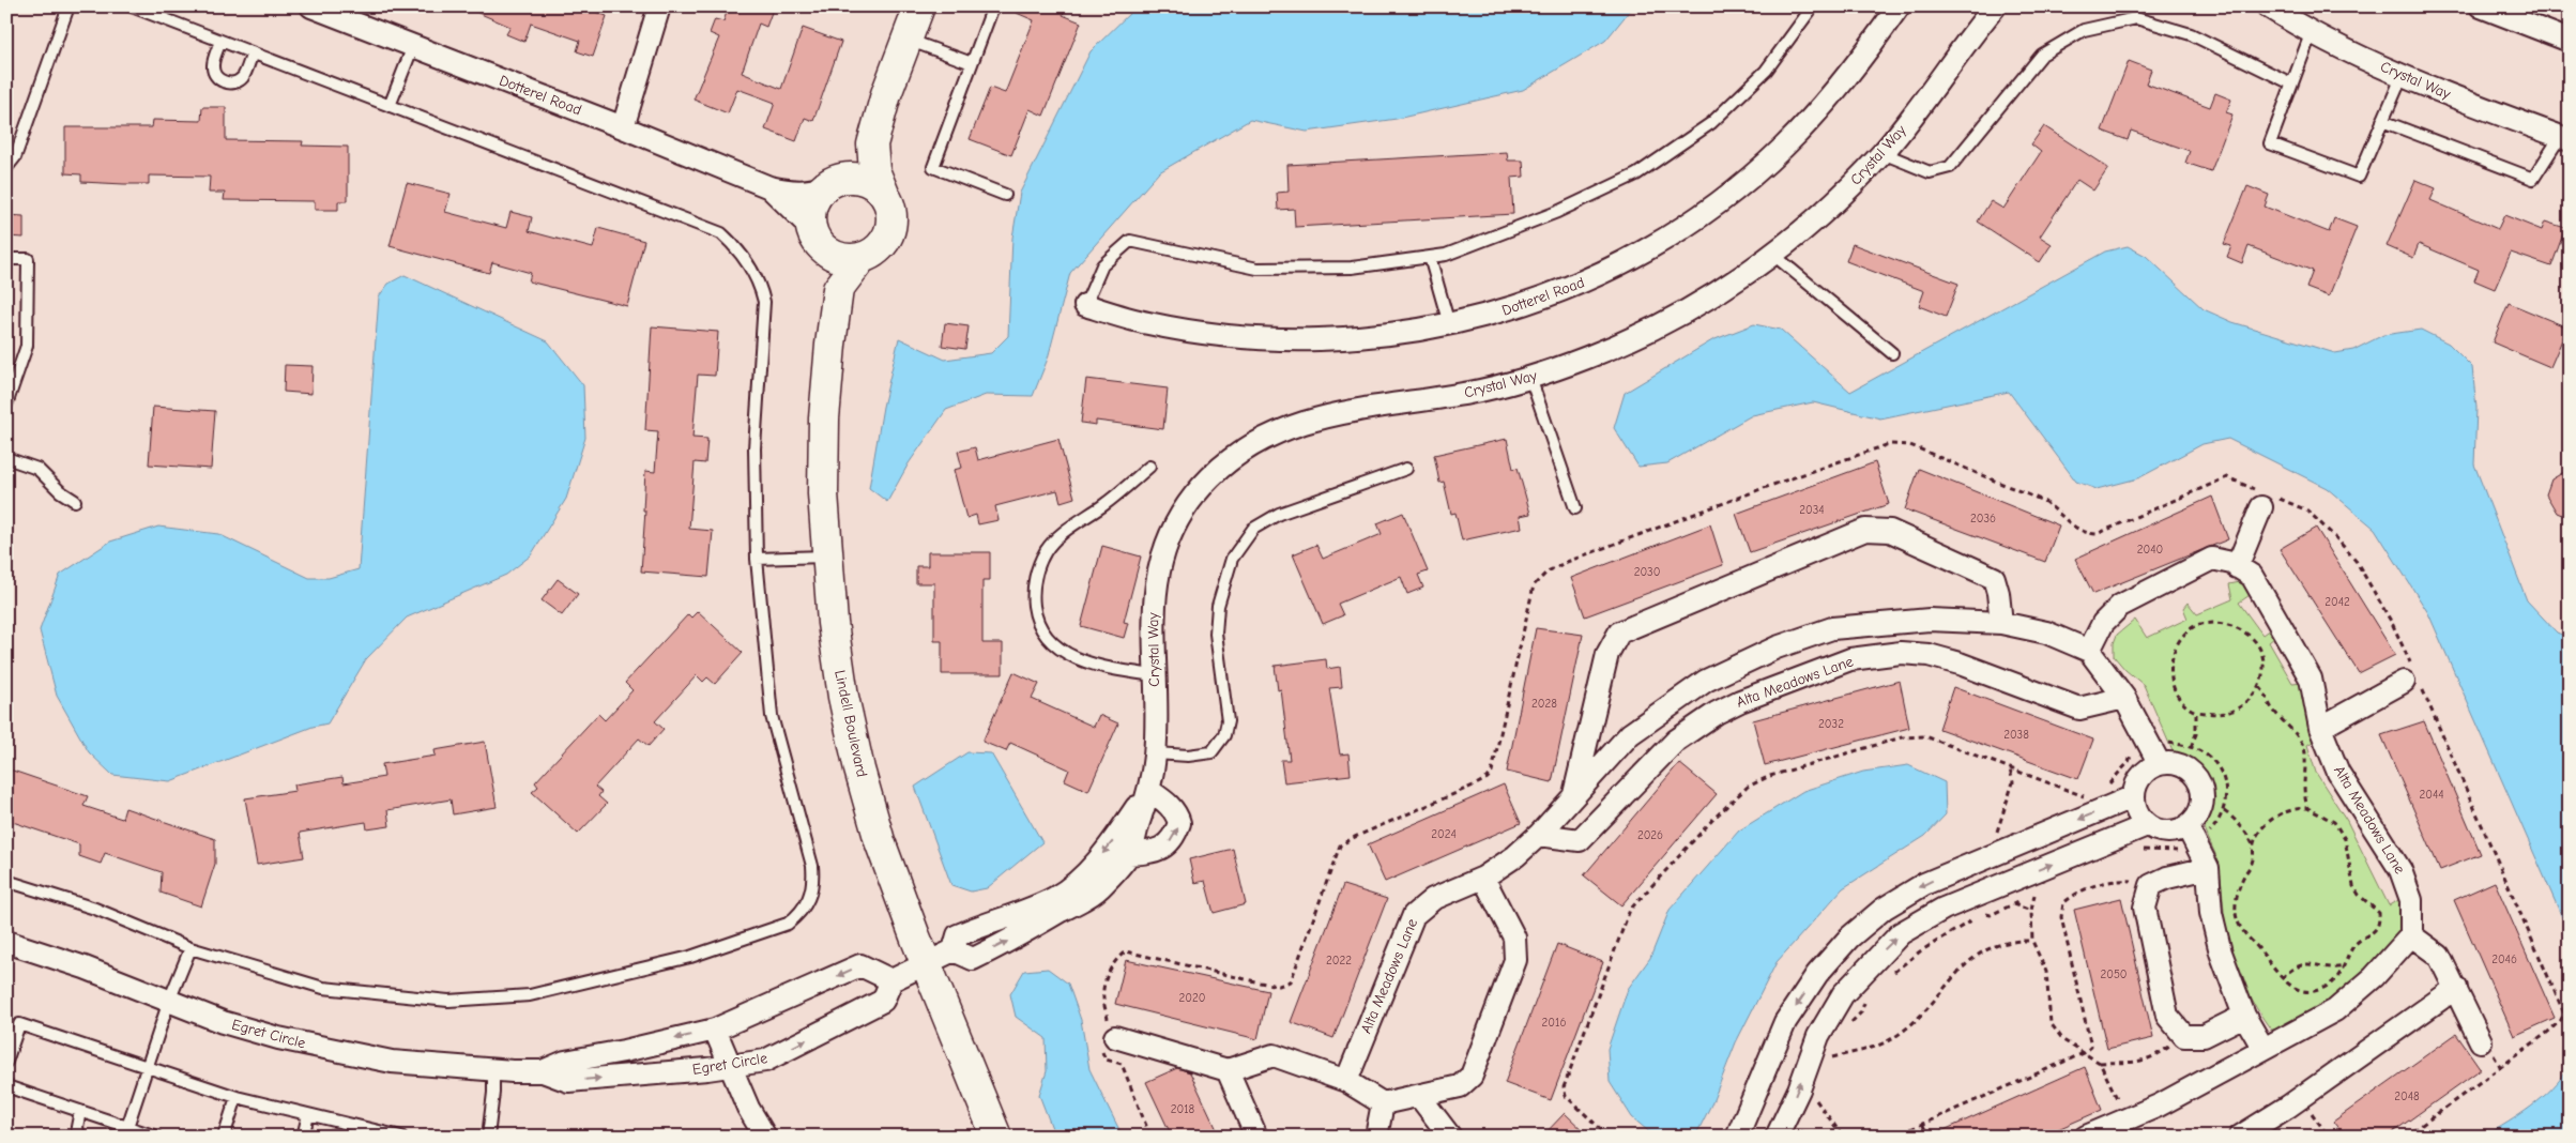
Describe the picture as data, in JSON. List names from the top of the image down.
{
  "streets": {
    "street": [
      "Crystal Way",
      "Dotterel Road",
      "Alta Meadows Lane",
      "Lindell Boulevard",
      "Egret Circle"
    ]
  },
  "crossings": [
    ["Dotterel Road", "Lindell Boulevard"]
  ],
  "house_numbers": [
    "2034",
    "2036",
    "2040",
    "2030",
    "2042",
    "2028",
    "2032",
    "2038",
    "2044",
    "2024",
    "2026",
    "2046",
    "2022",
    "2050",
    "2020",
    "2016",
    "2048",
    "2018"
  ]
}
